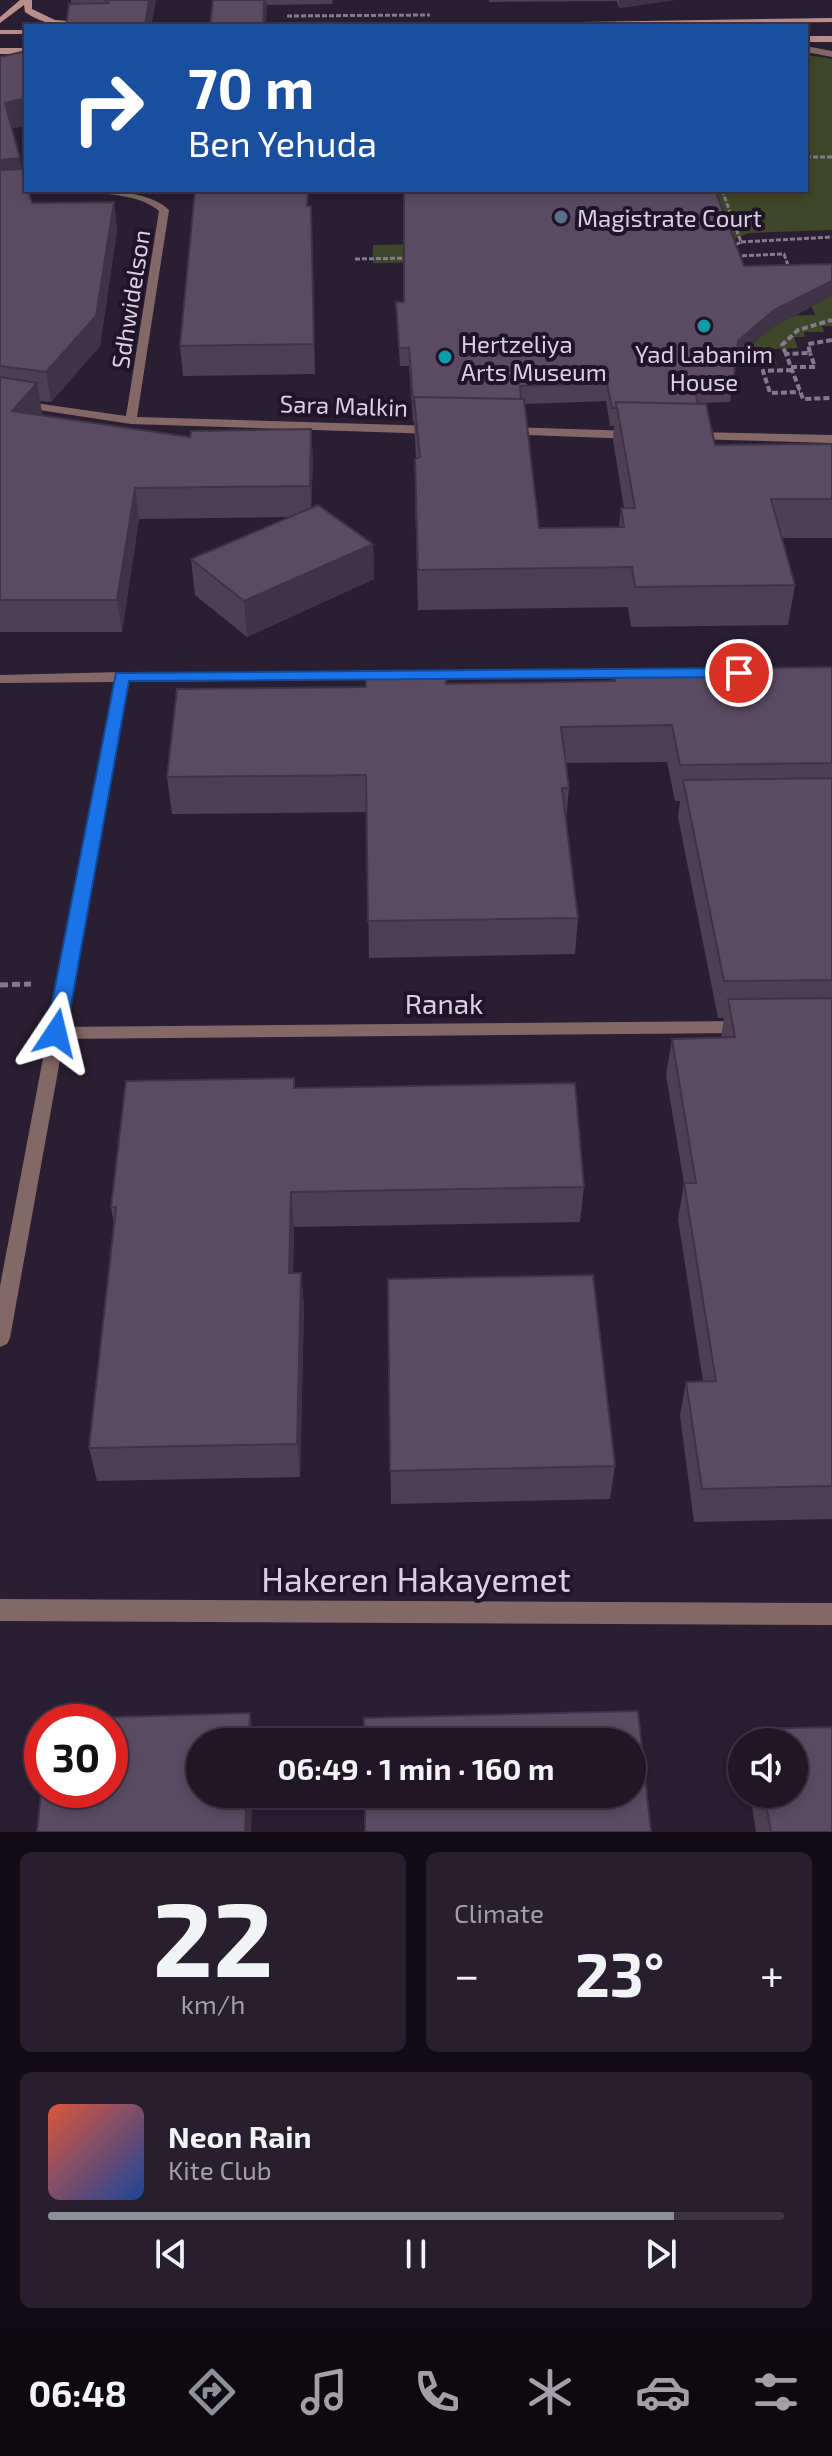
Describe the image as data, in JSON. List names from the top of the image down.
{
  "streets": {
    "street": [
      "Sdhwidelson",
      "Sara Malkin",
      "Ranak",
      "Hakeren Hakayemet"
    ]
  },
  "crossings": [
    ["Sdhwidelson", "Sara Malkin"]
  ],
  "places": ["Magistrate Court", "Yad Labanim House", "Hertzeliya Arts Museum"],
  "page": {
    "turn": ["70 m", "Ben Yehuda"],
    "limit": "30",
    "trip": "06:49 · 1 min · 160 m",
    "tile": [
      ["22", "km/h"],
      "Climate"
    ],
    "heat": ["−", "23°", "+"],
    "song": ["Neon Rain", "Kite Club"],
    "tabs": "06:48"
  }
}
